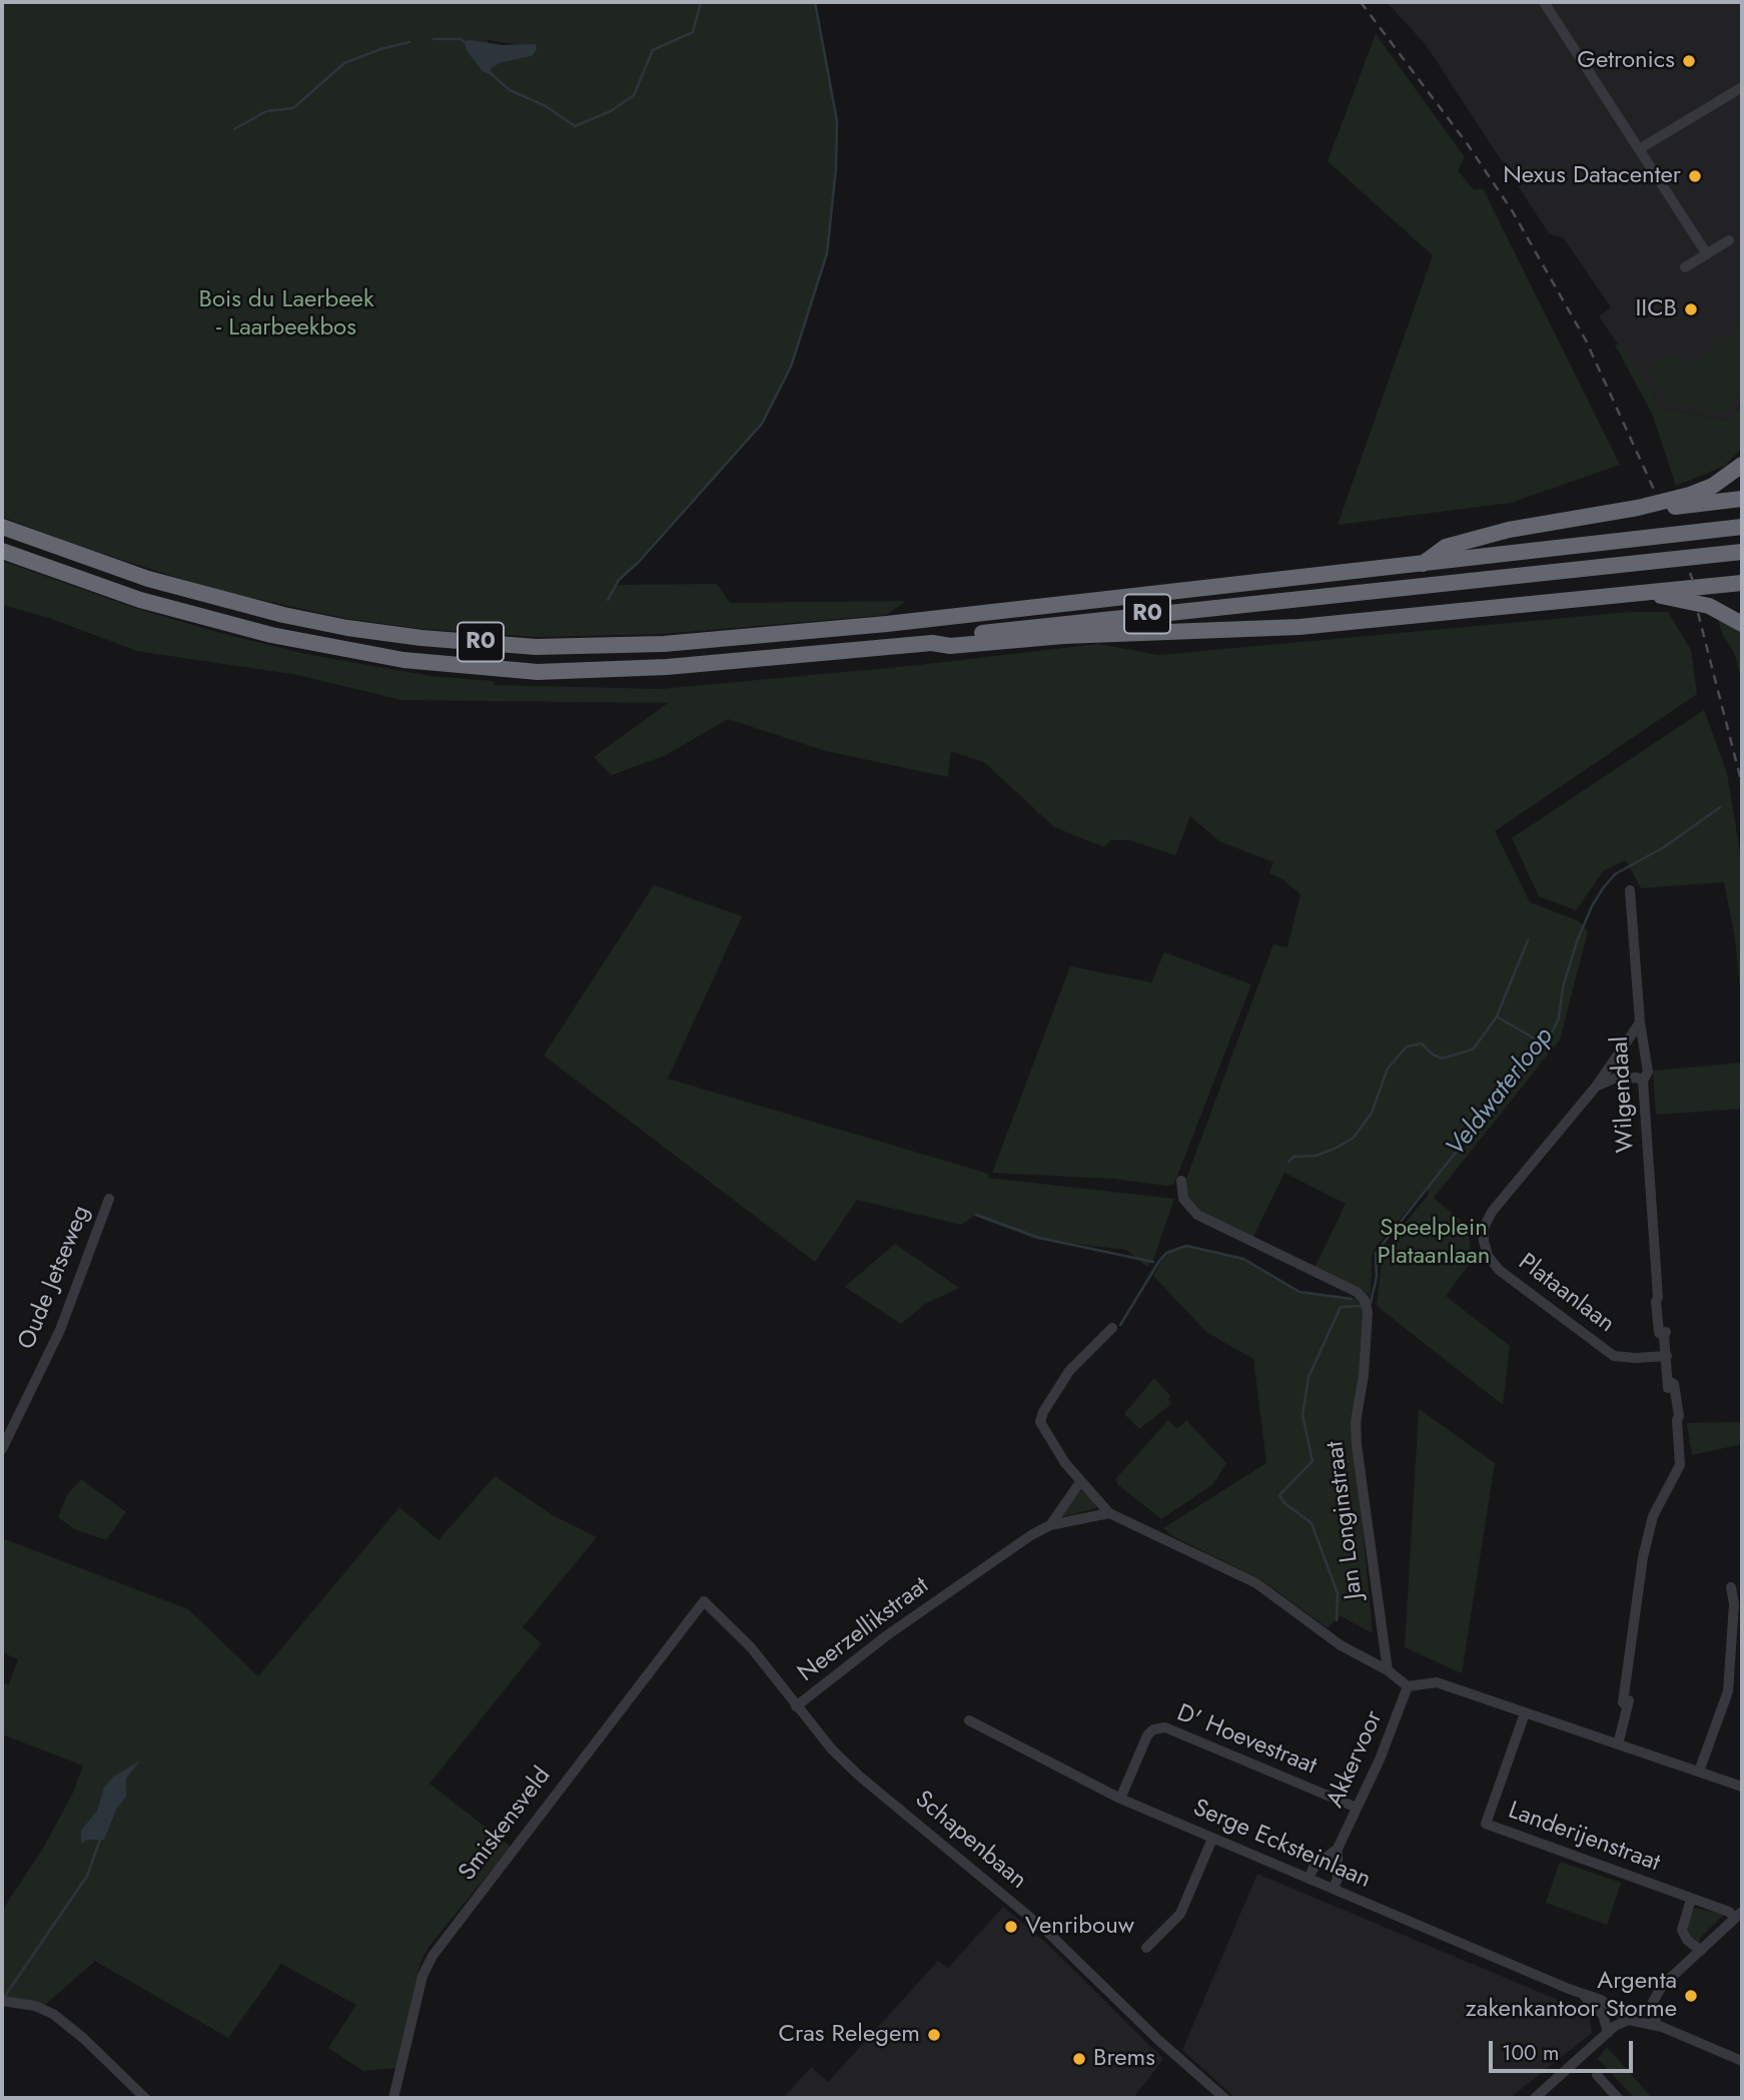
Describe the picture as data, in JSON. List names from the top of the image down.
{
  "streets": {
    "highway": ["R0"],
    "street": [
      "Wilgendaal",
      "Oude Jetseweg",
      "Plataanlaan",
      "Jan Longinstraat",
      "Neerzellikstraat",
      "D' Hoevestraat",
      "Akkervoor",
      "Smiskensveld",
      "Landerijenstraat",
      "Schapenbaan",
      "Serge Ecksteinlaan"
    ]
  },
  "crossings": [
    ["Wilgendaal", "Plataanlaan"],
    ["Jan Longinstraat", "Akkervoor"],
    ["Neerzellikstraat", "Schapenbaan"],
    ["D' Hoevestraat", "Akkervoor"],
    ["D' Hoevestraat", "Serge Ecksteinlaan"],
    ["Akkervoor", "Serge Ecksteinlaan"],
    ["Smiskensveld", "Schapenbaan"]
  ],
  "water": ["Veldwaterloop"],
  "parks": ["Bois du Laerbeek - Laarbeekbos", "Speelplein Plataanlaan"],
  "places": [
    "Getronics",
    "Nexus Datacenter",
    "IICB",
    "Venribouw",
    "Argenta zakenkantoor Storme",
    "Cras Relegem",
    "Brems"
  ],
  "scale_bar": "100 m"
}
